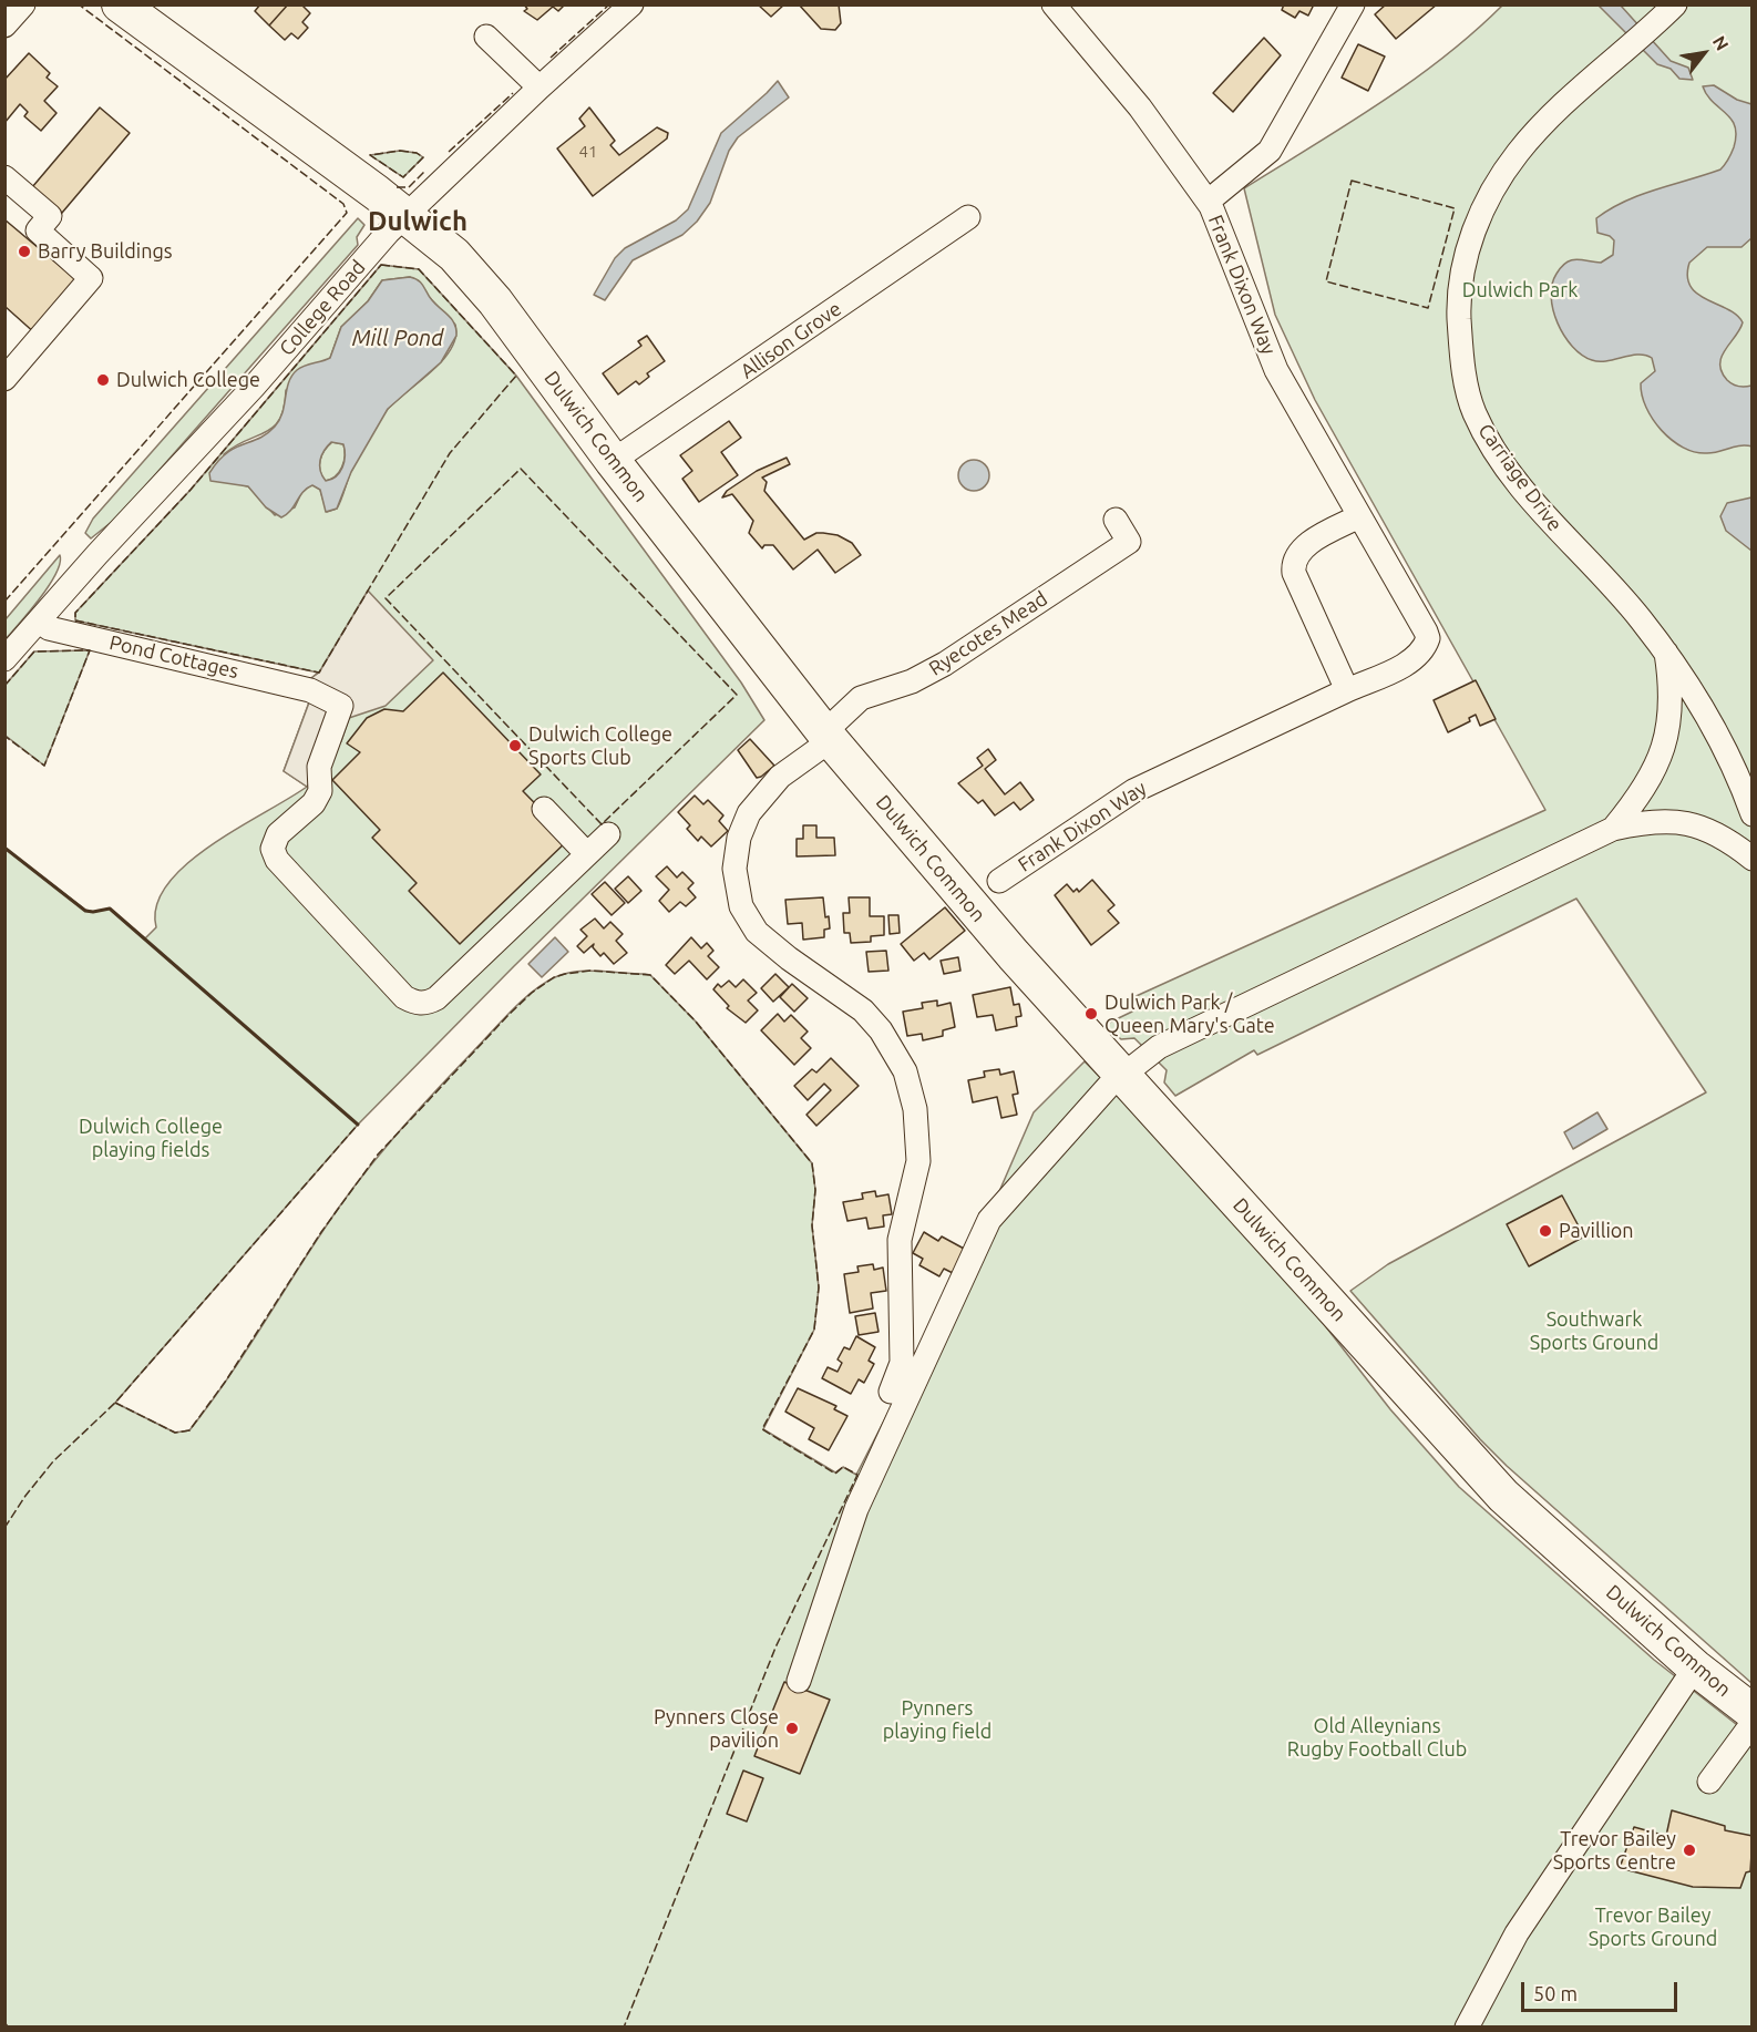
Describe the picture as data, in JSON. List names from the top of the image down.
{
  "streets": {
    "highway": ["Dulwich Common"],
    "street": [
      "Frank Dixon Way",
      "College Road",
      "Allison Grove",
      "Carriage Drive",
      "Ryecotes Mead",
      "Pond Cottages"
    ]
  },
  "crossings": [
    ["College Road", "Dulwich Common"],
    ["College Road", "Pond Cottages"],
    ["Allison Grove", "Dulwich Common"],
    ["Dulwich Common", "Ryecotes Mead"]
  ],
  "districts": ["Dulwich"],
  "water": ["Mill Pond"],
  "parks": [
    "Dulwich Park",
    "Dulwich College playing fields",
    "Southwark Sports Ground",
    "Pynners playing field",
    "Old Alleynians Rugby Football Club",
    "Trevor Bailey Sports Ground"
  ],
  "places": [
    "Barry Buildings",
    "Dulwich College",
    "Dulwich College Sports Club",
    "Dulwich Park / Queen Mary's Gate",
    "Pavillion",
    "Pynners Close pavilion",
    "Trevor Bailey Sports Centre"
  ],
  "house_numbers": ["41"],
  "scale_bar": "50 m",
  "north": "top right"
}
